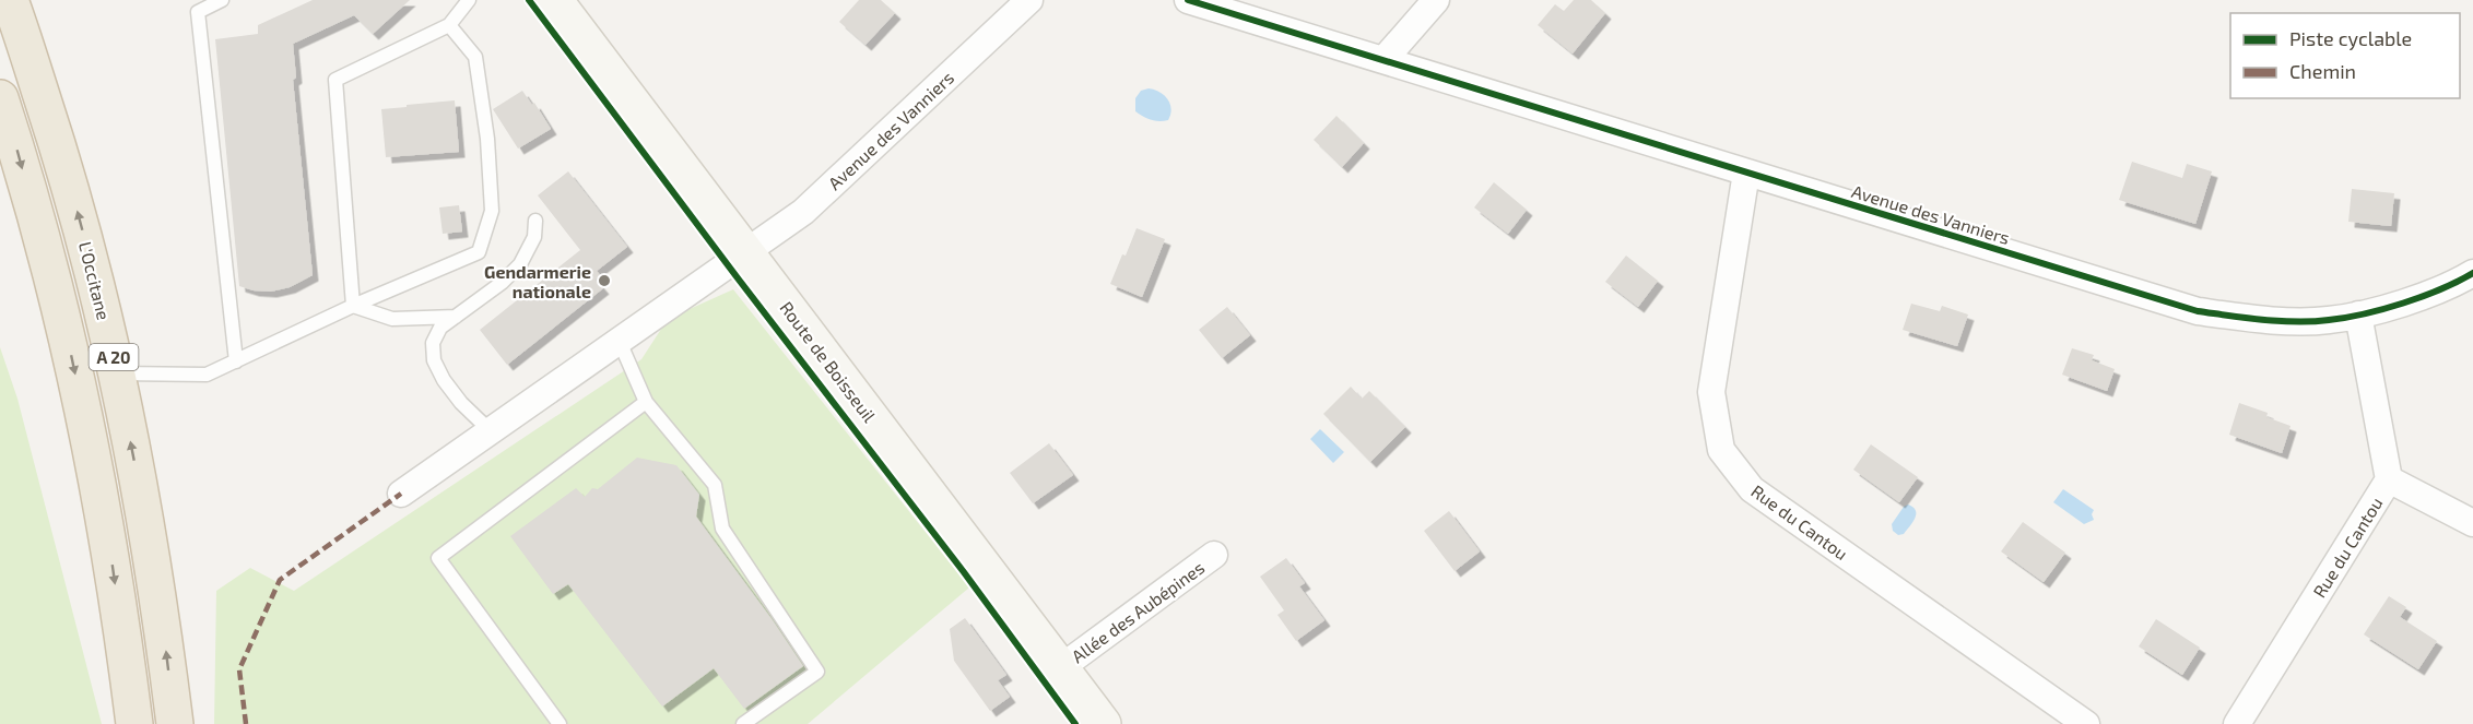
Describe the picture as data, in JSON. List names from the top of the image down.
{
  "streets": {
    "highway": ["L'Occitane", "A 20"],
    "main road": ["Route de Boisseuil"],
    "street": ["Avenue des Vanniers", "Rue du Cantou", "Allée des Aubépines"]
  },
  "crossings": [
    ["Avenue des Vanniers", "Route de Boisseuil"],
    ["Avenue des Vanniers", "Rue du Cantou"],
    ["Route de Boisseuil", "Allée des Aubépines"]
  ],
  "places": ["Gendarmerie nationale"],
  "legend": ["Piste cyclable", "Chemin"]
}
